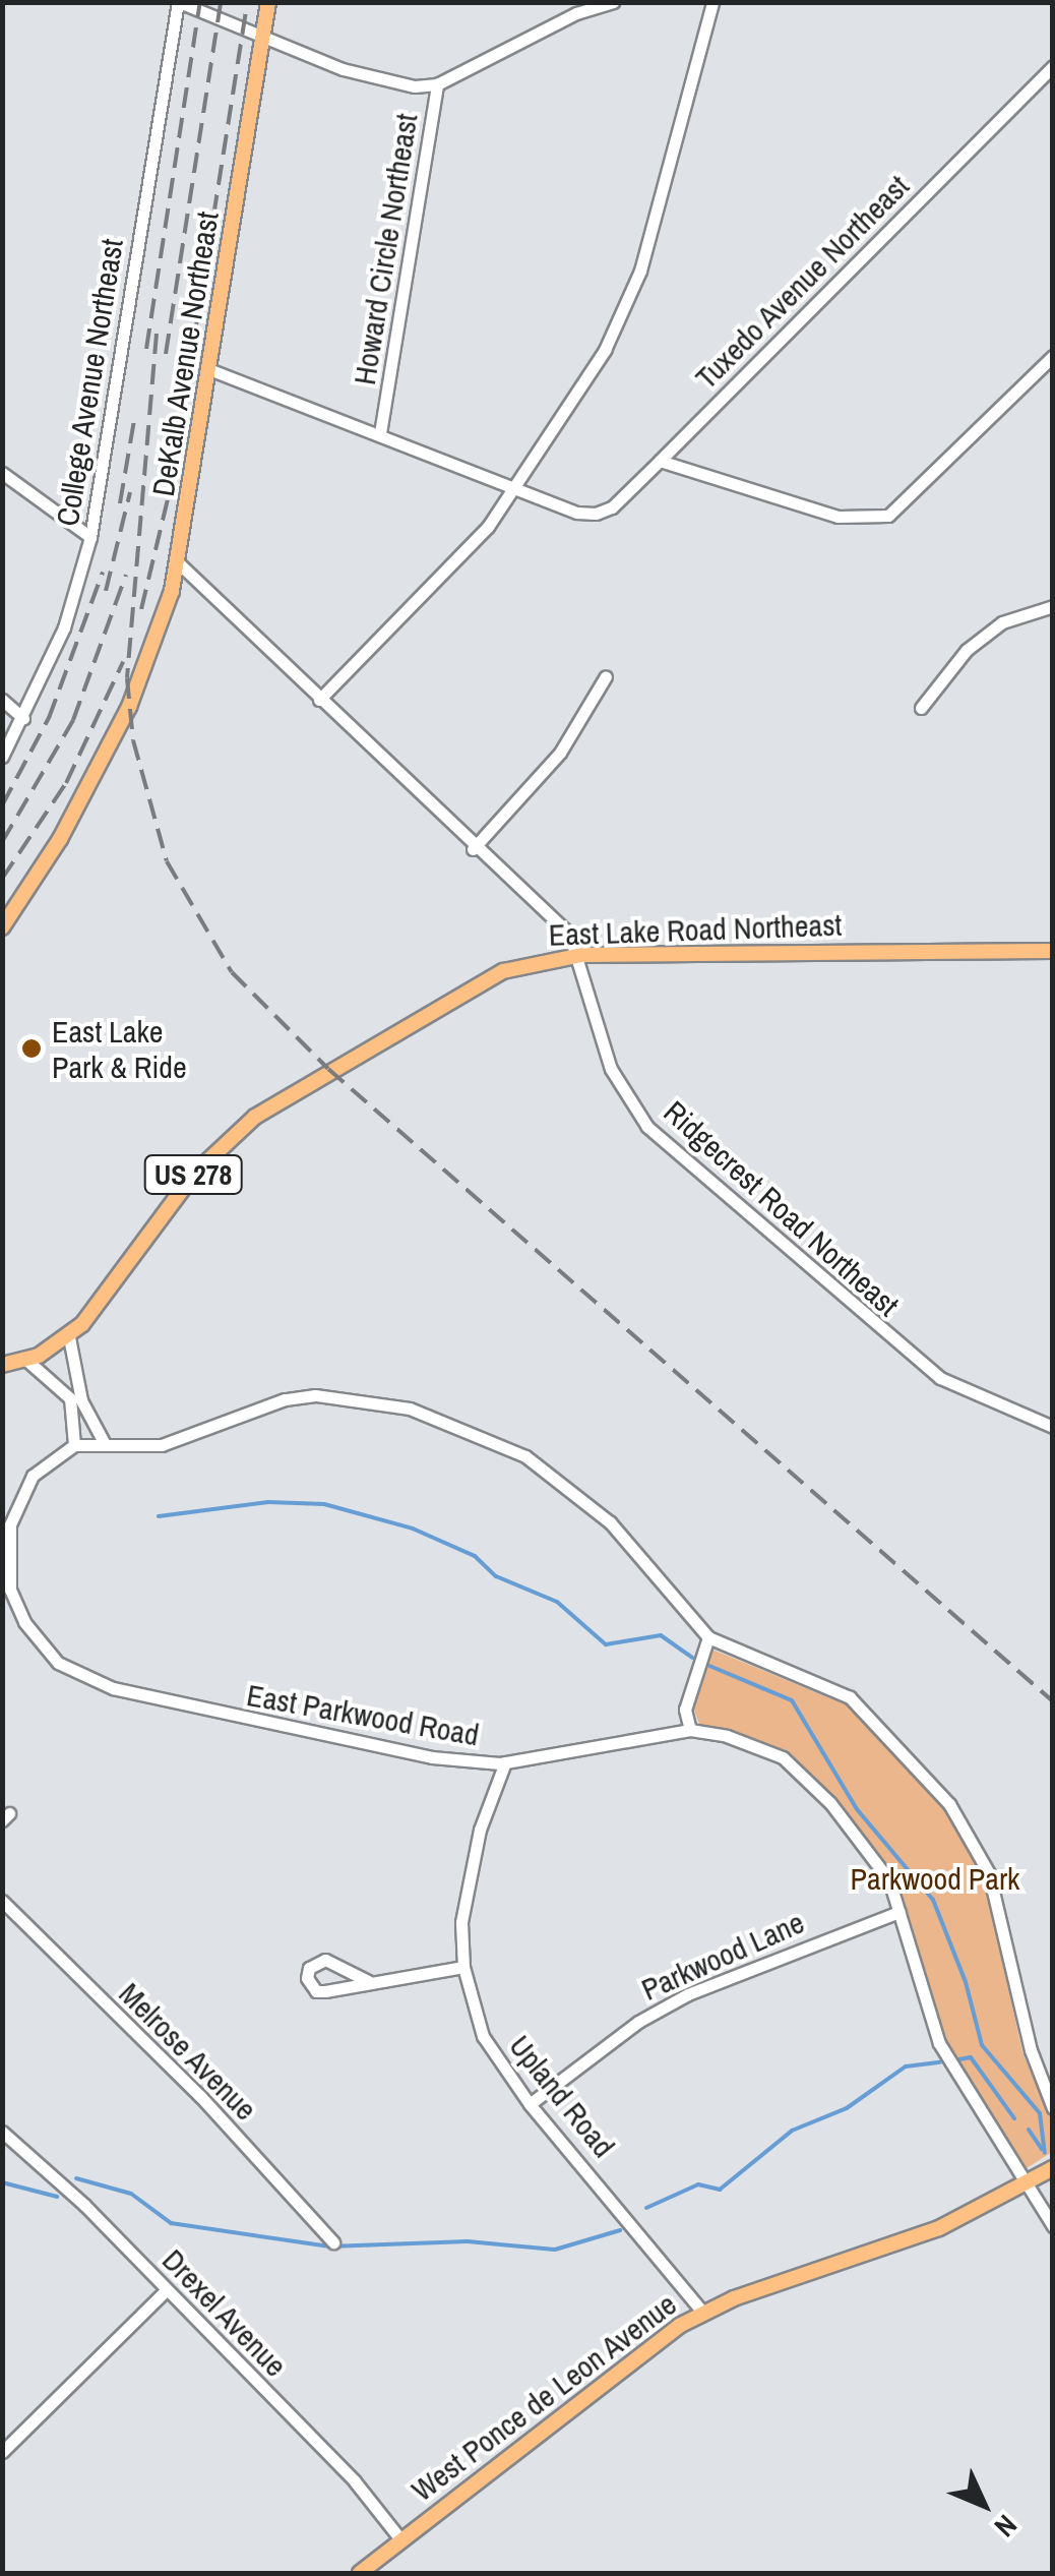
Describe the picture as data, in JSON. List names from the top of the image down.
{
  "streets": {
    "main road": [
      "DeKalb Avenue Northeast",
      "East Lake Road Northeast",
      "US 278",
      "West Ponce de Leon Avenue"
    ],
    "street": [
      "Howard Circle Northeast",
      "Tuxedo Avenue Northeast",
      "College Avenue Northeast",
      "Ridgecrest Road Northeast",
      "East Parkwood Road",
      "Parkwood Lane",
      "Melrose Avenue",
      "Upland Road",
      "Drexel Avenue"
    ]
  },
  "crossings": [
    ["DeKalb Avenue Northeast", "Ridgecrest Road Northeast"],
    ["East Lake Road Northeast", "Ridgecrest Road Northeast"],
    ["East Parkwood Road", "Parkwood Lane"],
    ["East Parkwood Road", "Upland Road"],
    ["East Parkwood Road", "West Ponce de Leon Avenue"],
    ["Parkwood Lane", "Upland Road"],
    ["Upland Road", "West Ponce de Leon Avenue"],
    ["Drexel Avenue", "West Ponce de Leon Avenue"]
  ],
  "parks": ["Parkwood Park"],
  "places": ["East Lake Park & Ride"],
  "north": "bottom right"
}
